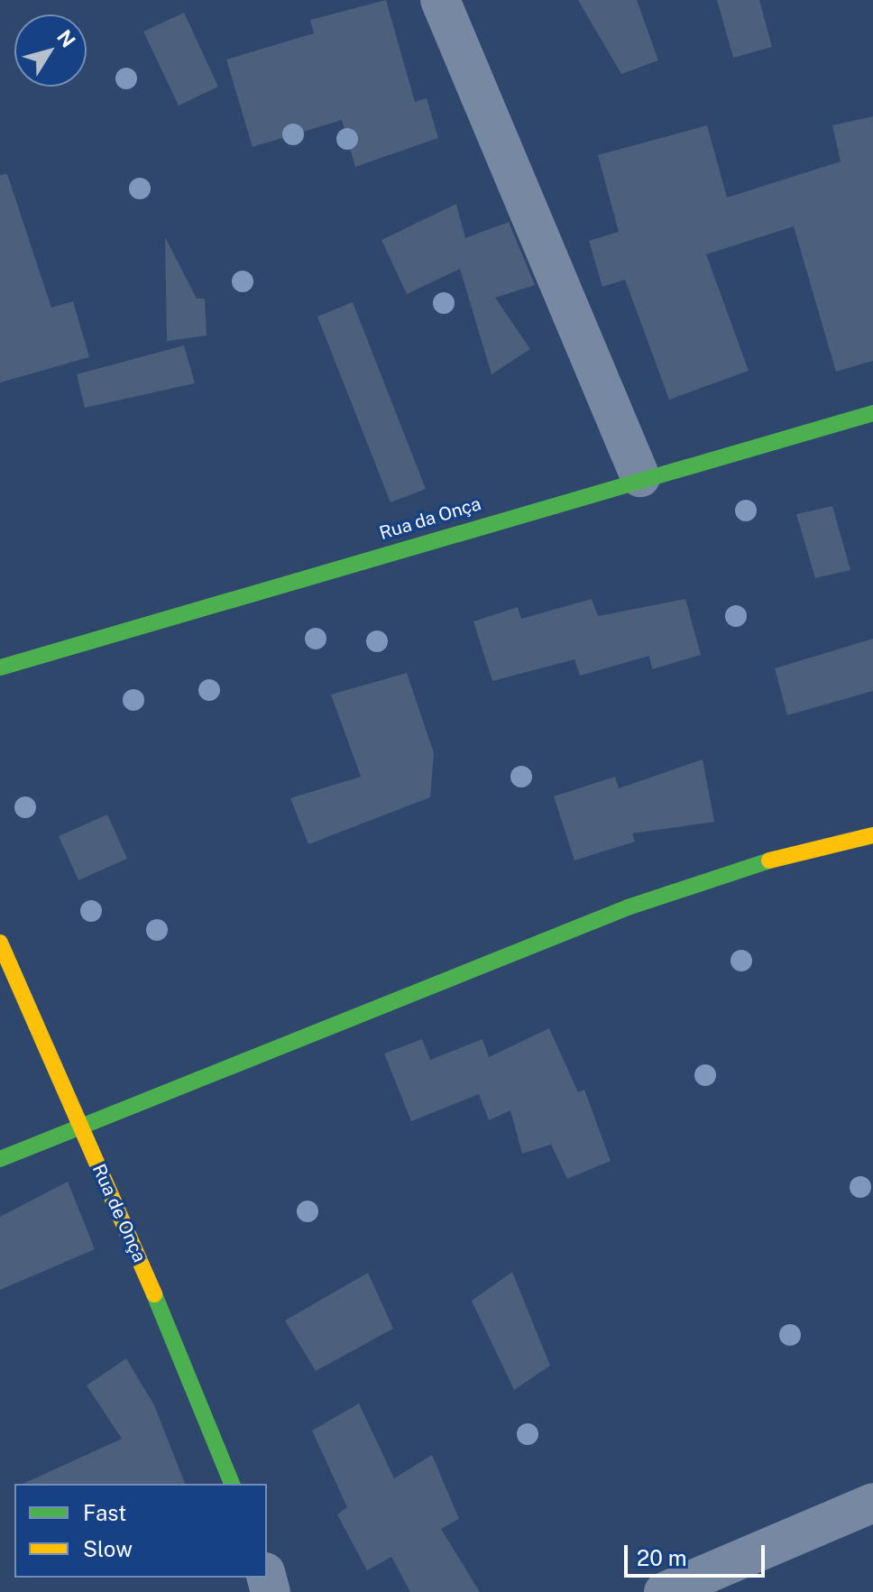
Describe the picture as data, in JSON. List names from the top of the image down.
{
  "streets": {
    "street": ["Rua da Onça", "Rua de Onça"]
  },
  "legend": ["Fast", "Slow"],
  "scale_bar": "20 m",
  "north": "top right"
}
